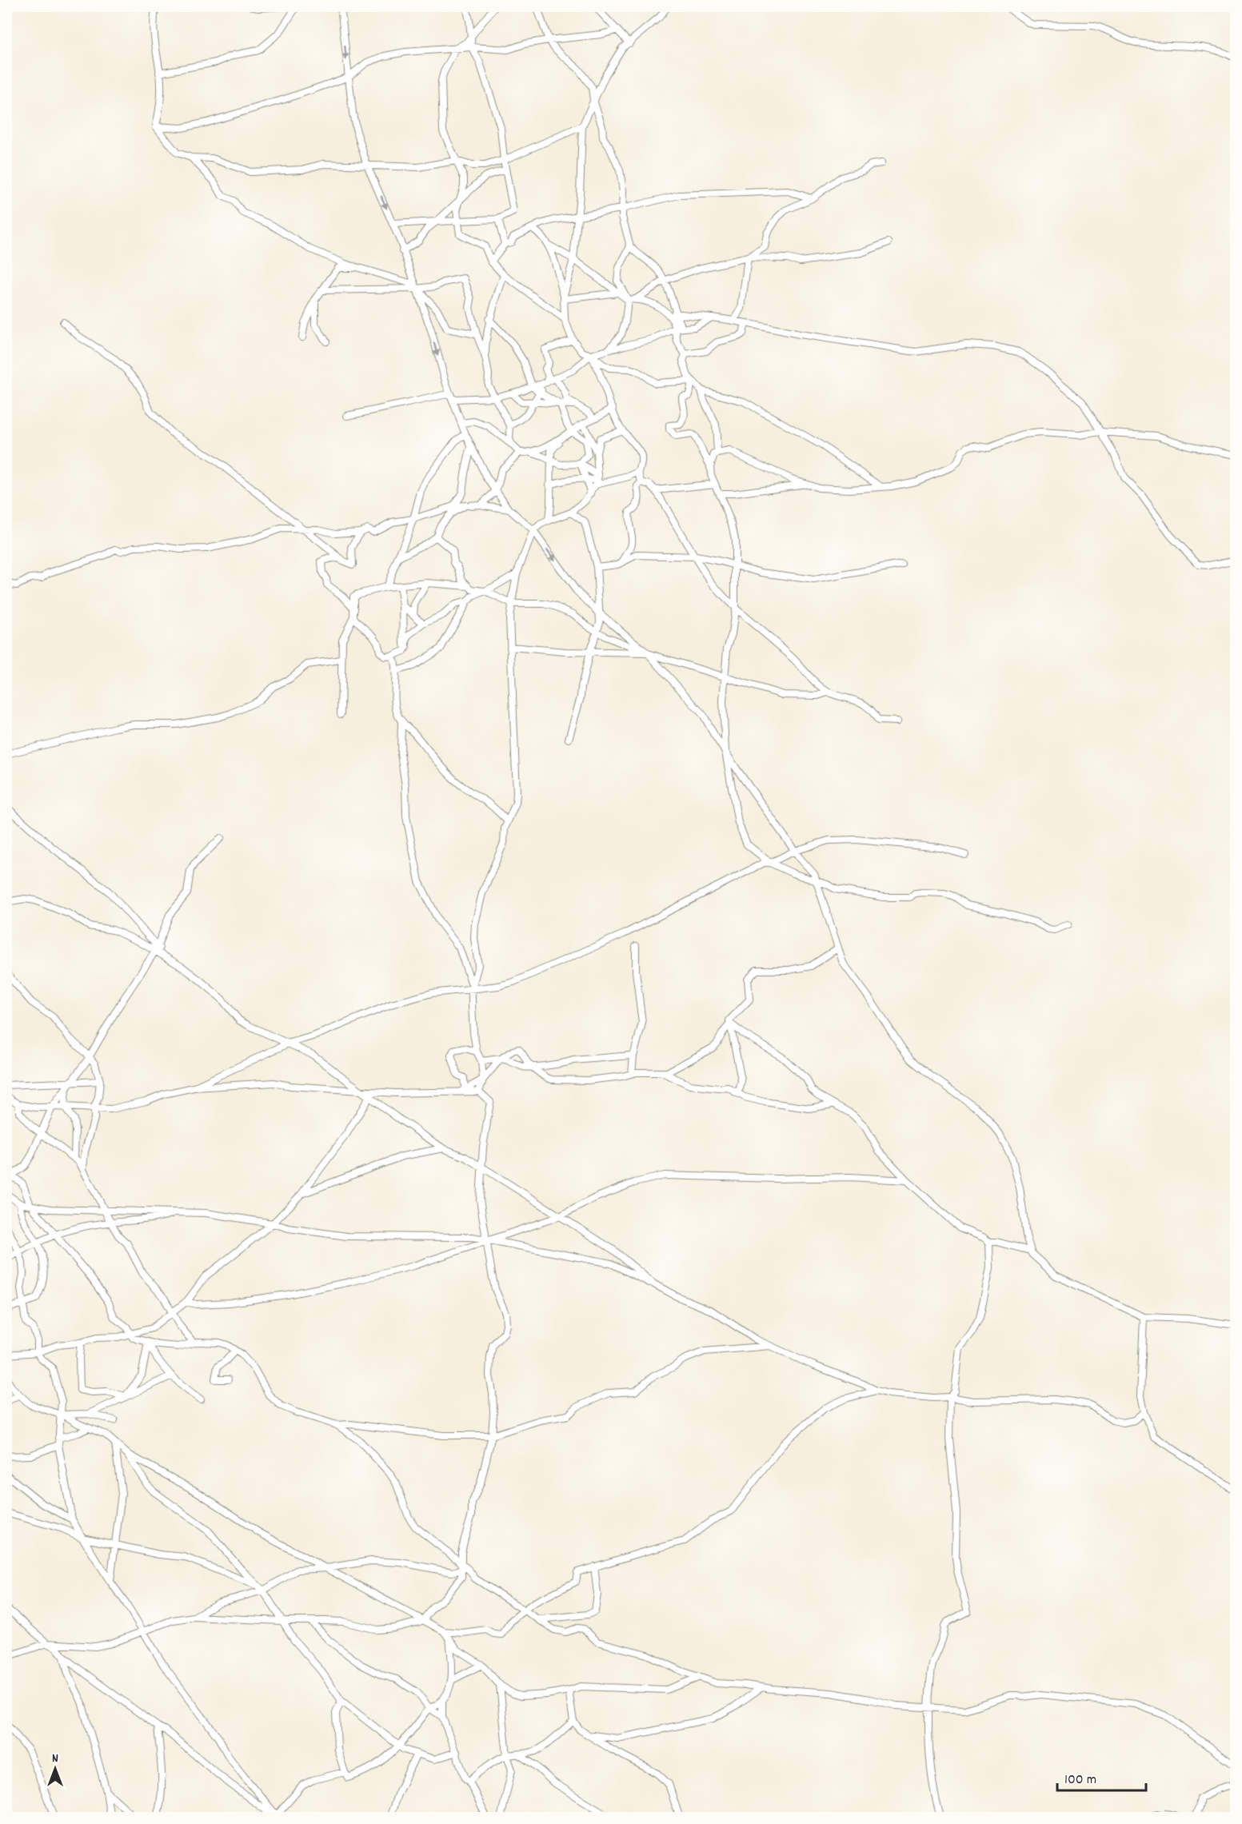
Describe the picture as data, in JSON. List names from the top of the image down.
{
  "scale_bar": "100 m",
  "north": "top"
}
